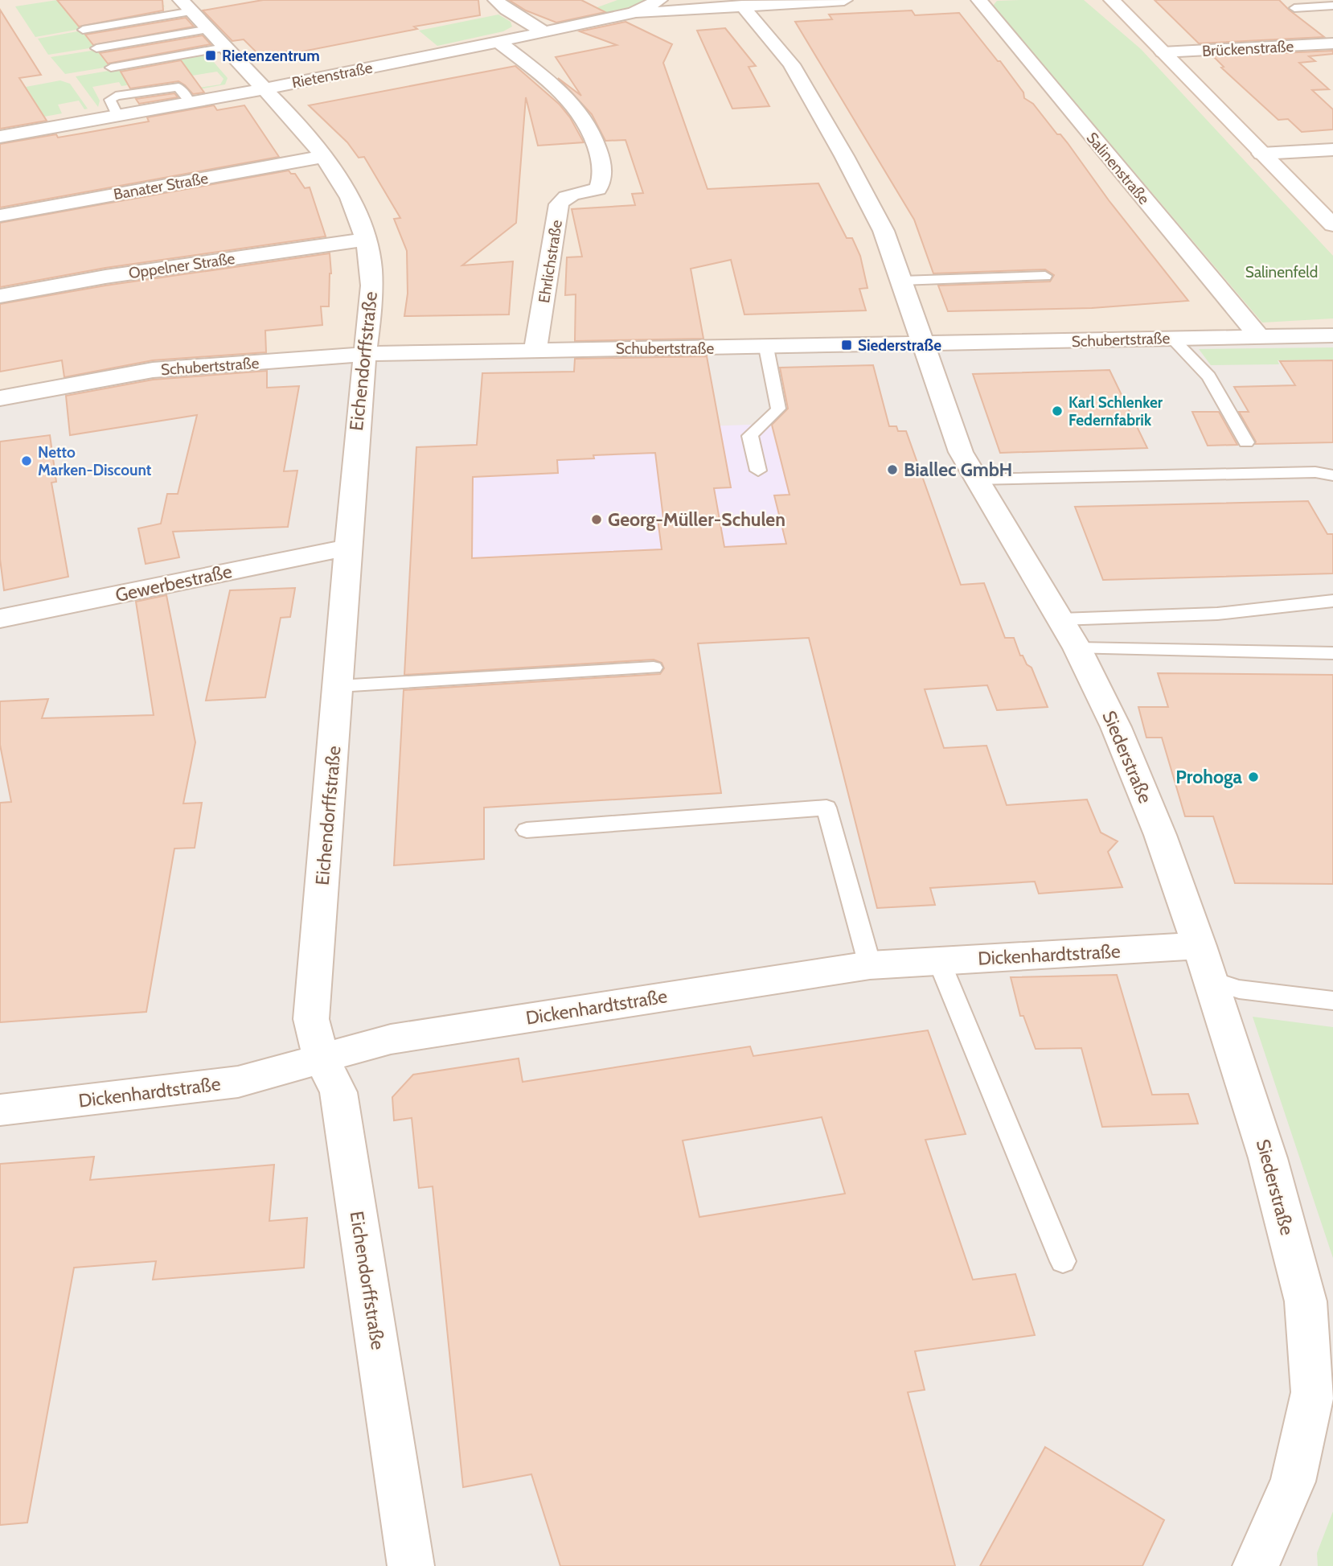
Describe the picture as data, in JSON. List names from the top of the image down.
{
  "streets": {
    "street": [
      "Brückenstraße",
      "Rietenstraße",
      "Salinenstraße",
      "Banater Straße",
      "Ehrlichstraße",
      "Oppelner Straße",
      "Schubertstraße",
      "Eichendorffstraße",
      "Gewerbestraße",
      "Siederstraße",
      "Dickenhardtstraße"
    ]
  },
  "crossings": [
    ["Rietenstraße", "Ehrlichstraße"],
    ["Rietenstraße", "Eichendorffstraße"],
    ["Salinenstraße", "Schubertstraße"],
    ["Banater Straße", "Eichendorffstraße"],
    ["Ehrlichstraße", "Schubertstraße"],
    ["Oppelner Straße", "Eichendorffstraße"],
    ["Schubertstraße", "Eichendorffstraße"],
    ["Schubertstraße", "Siederstraße"],
    ["Eichendorffstraße", "Gewerbestraße"],
    ["Eichendorffstraße", "Dickenhardtstraße"],
    ["Siederstraße", "Dickenhardtstraße"]
  ],
  "parks": ["Salinenfeld"],
  "places": {
    "transit": ["Rietenzentrum", "Siederstraße"],
    "other": [
      "Karl Schlenker Federnfabrik",
      "Netto Marken-Discount",
      "Biallec GmbH",
      "Georg-Müller-Schulen",
      "Prohoga"
    ]
  }
}
